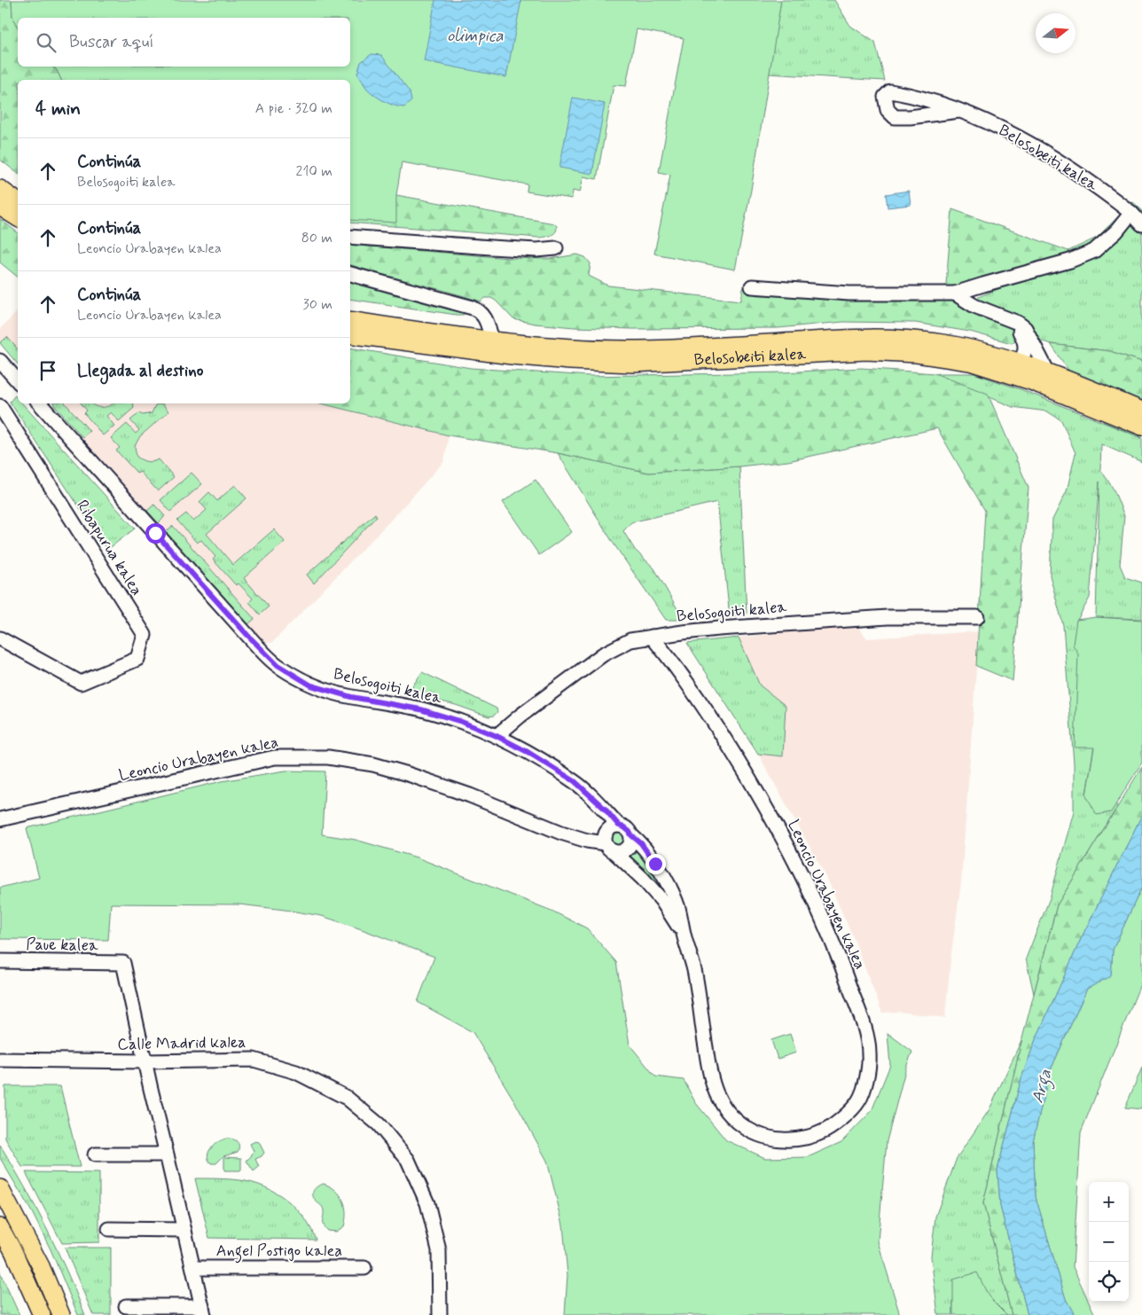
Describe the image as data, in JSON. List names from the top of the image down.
{
  "streets": {
    "main road": ["Belosobeiti kalea"],
    "street": [
      "Ribapurua kalea",
      "Belosogoiti kalea",
      "Leoncio Urabayen kalea",
      "Paue kalea",
      "Calle Madrid kalea",
      "Angel Postigo kalea"
    ]
  },
  "crossings": [
    ["Belosogoiti kalea", "Leoncio Urabayen kalea"],
    ["Paue kalea", "Calle Madrid kalea"]
  ],
  "water": ["olimpica", "Arga"],
  "north": "right",
  "page": {
    "search": "Buscar aquí",
    "heading": ["4 min", "A pie · 320 m"],
    "list": [
      ["Continúa", "Belosogoiti kalea", "210 m"],
      ["Continúa", "Leoncio Urabayen kalea", "80 m"],
      ["Continúa", "Leoncio Urabayen kalea", "30 m"],
      "Llegada al destino"
    ],
    "map_buttons": ["+", "−"]
  }
}
